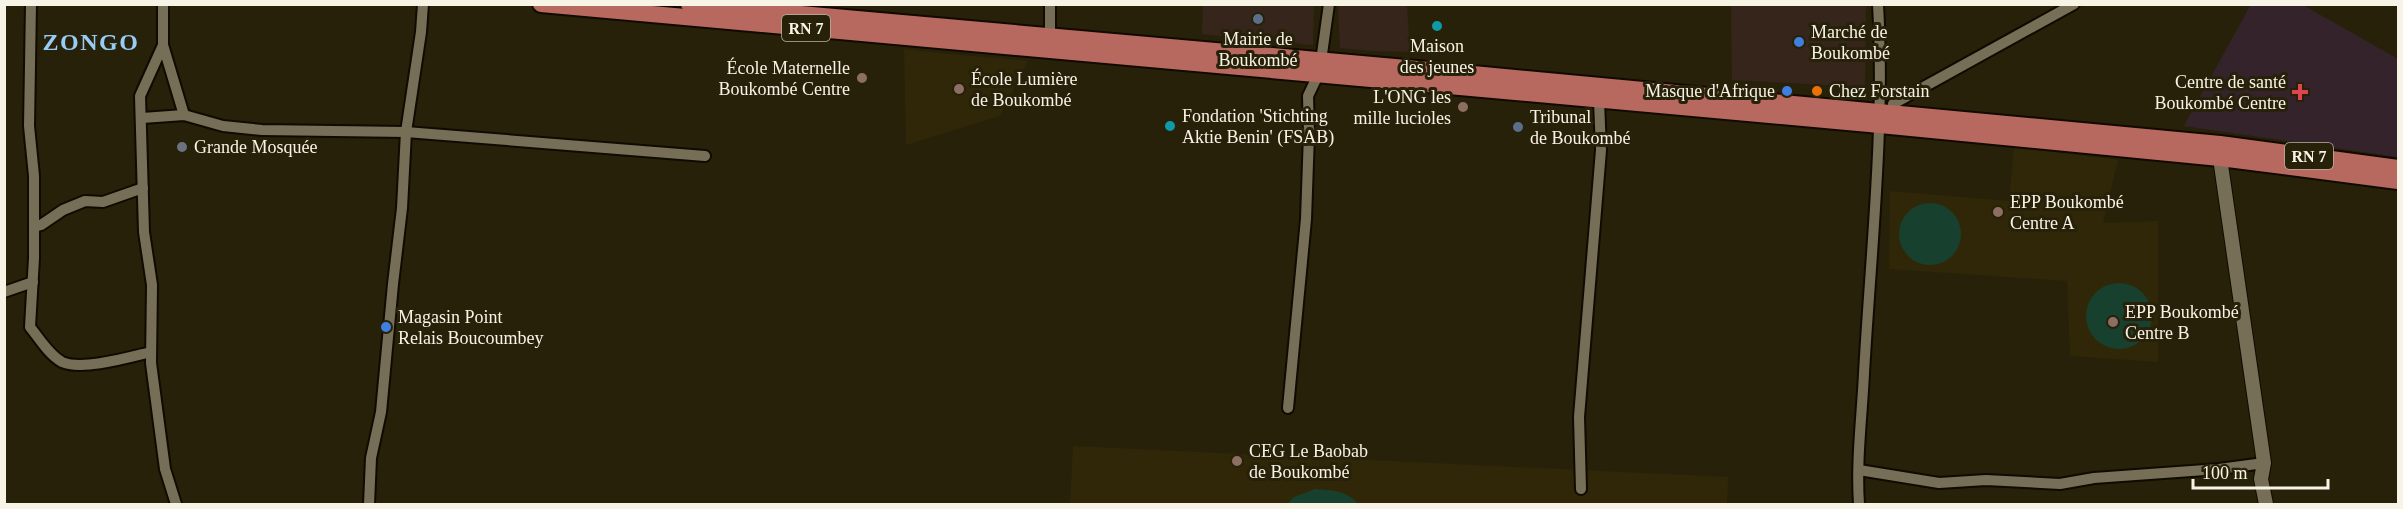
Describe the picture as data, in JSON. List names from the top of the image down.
{
  "streets": {
    "main road": ["RN 7"]
  },
  "districts": ["ZONGO"],
  "places": {
    "other": [
      "Mairie de Boukombé",
      "Maison des jeunes",
      "Marché de Boukombé",
      "École Maternelle Boukombé Centre",
      "École Lumière de Boukombé",
      "Masque d'Afrique",
      "Chez Forstain",
      "L'ONG les mille lucioles",
      "Fondation 'Stichting Aktie Benin' (FSAB)",
      "Tribunal de Boukombé",
      "Grande Mosquée",
      "EPP Boukombé Centre A",
      "EPP Boukombé Centre B",
      "Magasin Point Relais Boucoumbey",
      "CEG Le Baobab de Boukombé"
    ],
    "health": ["Centre de santé Boukombé Centre"]
  },
  "scale_bar": "100 m"
}
